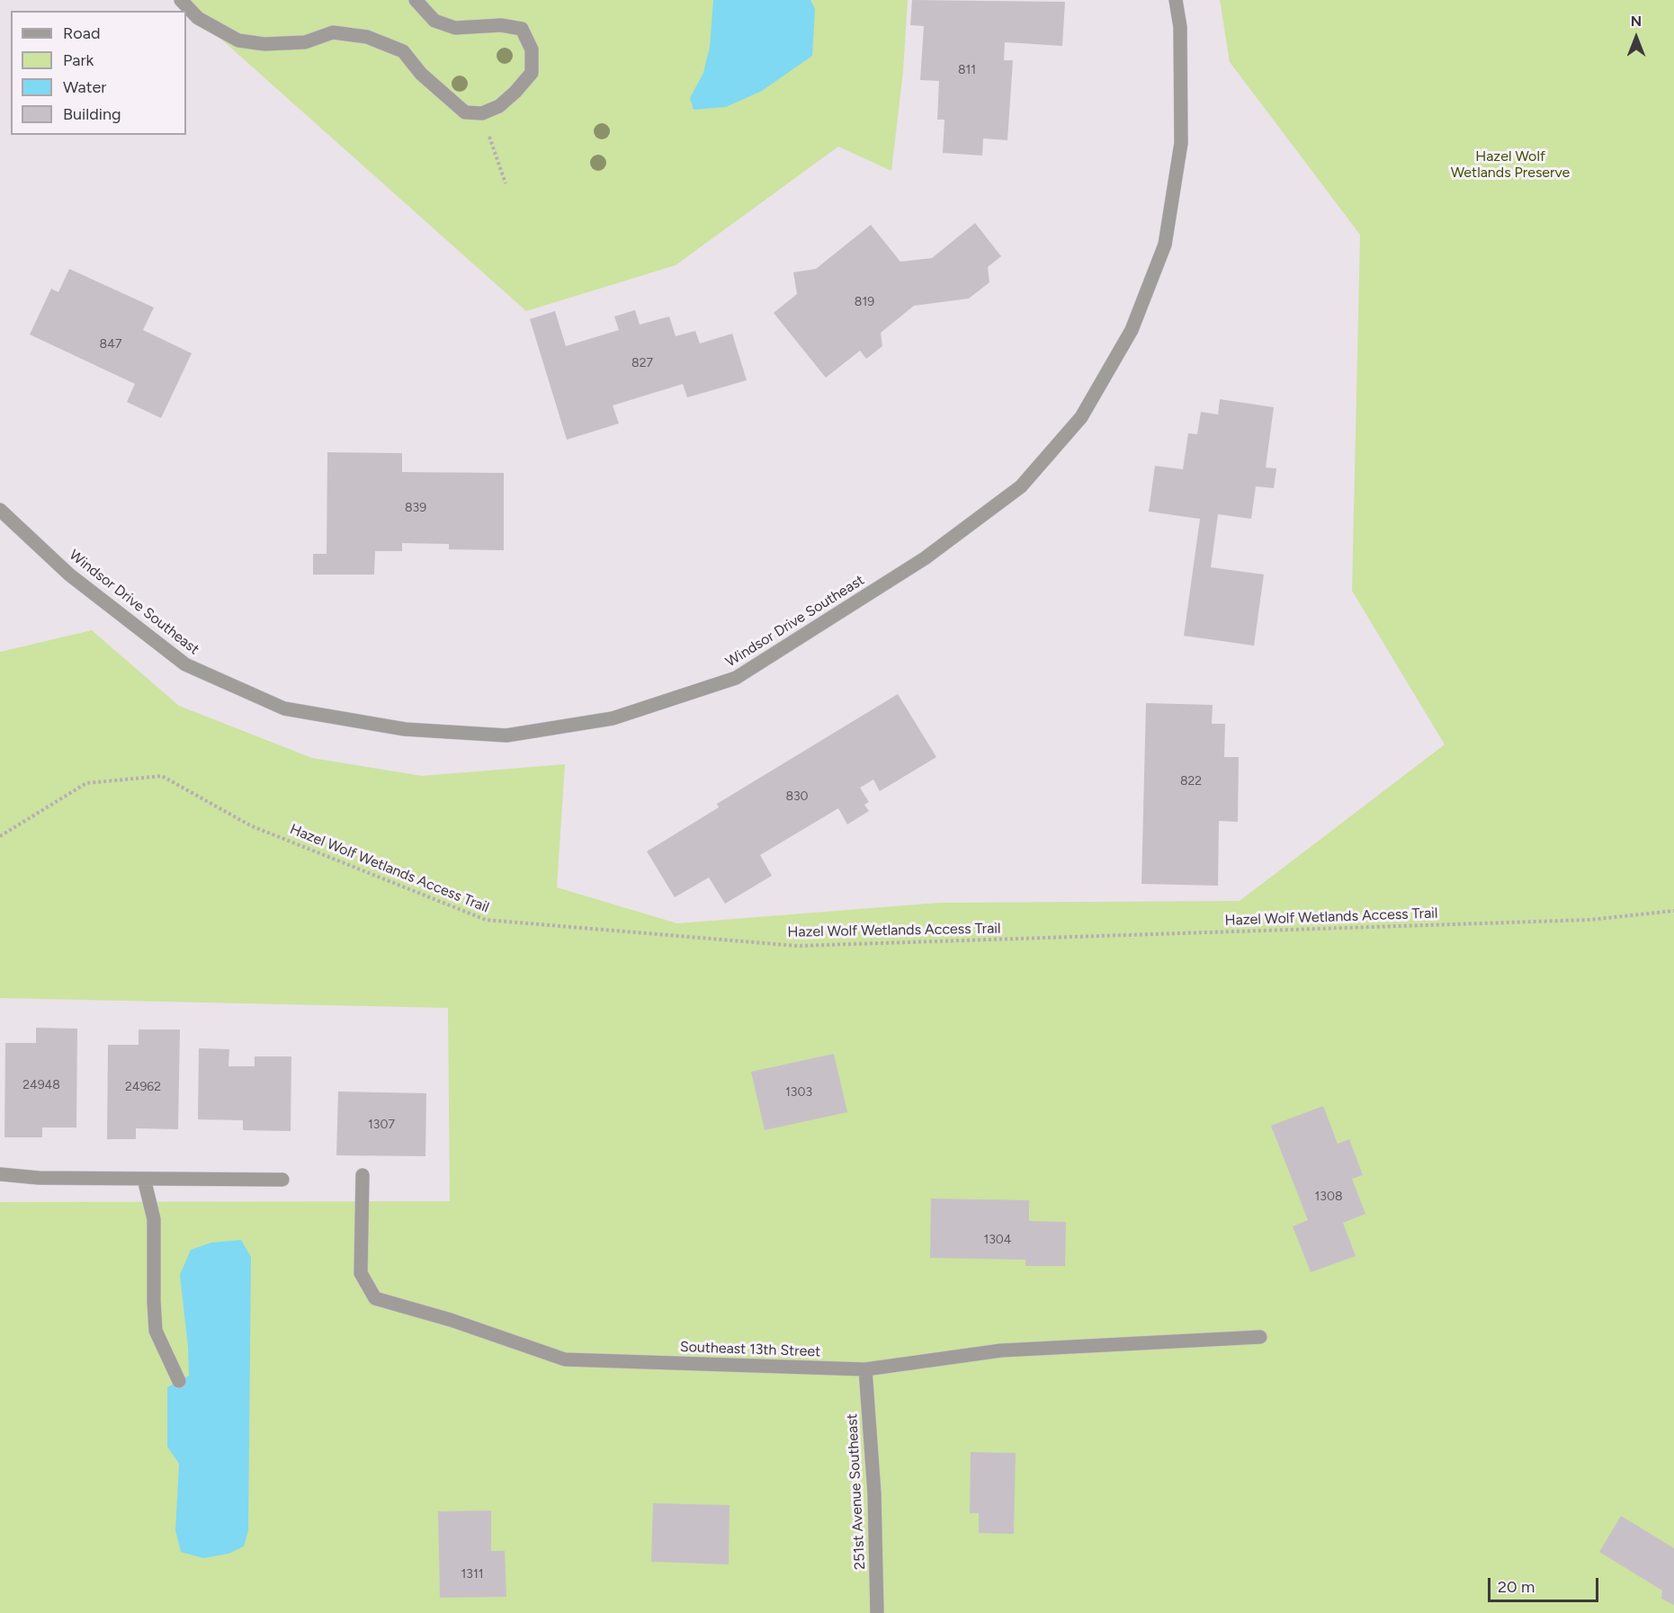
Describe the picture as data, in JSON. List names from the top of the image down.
{
  "streets": {
    "street": ["Windsor Drive Southeast", "Southeast 13th Street", "251st Avenue Southeast"],
    "path": ["Hazel Wolf Wetlands Access Trail"]
  },
  "crossings": [
    ["Southeast 13th Street", "251st Avenue Southeast"]
  ],
  "parks": ["Hazel Wolf Wetlands Preserve"],
  "house_numbers": [
    "811",
    "819",
    "847",
    "827",
    "839",
    "822",
    "830",
    "24948",
    "24962",
    "1303",
    "1307",
    "1308",
    "1304",
    "1311"
  ],
  "legend": [
    "Road",
    "Park",
    "Water",
    "Building"
  ],
  "scale_bar": "20 m",
  "north": "top"
}
